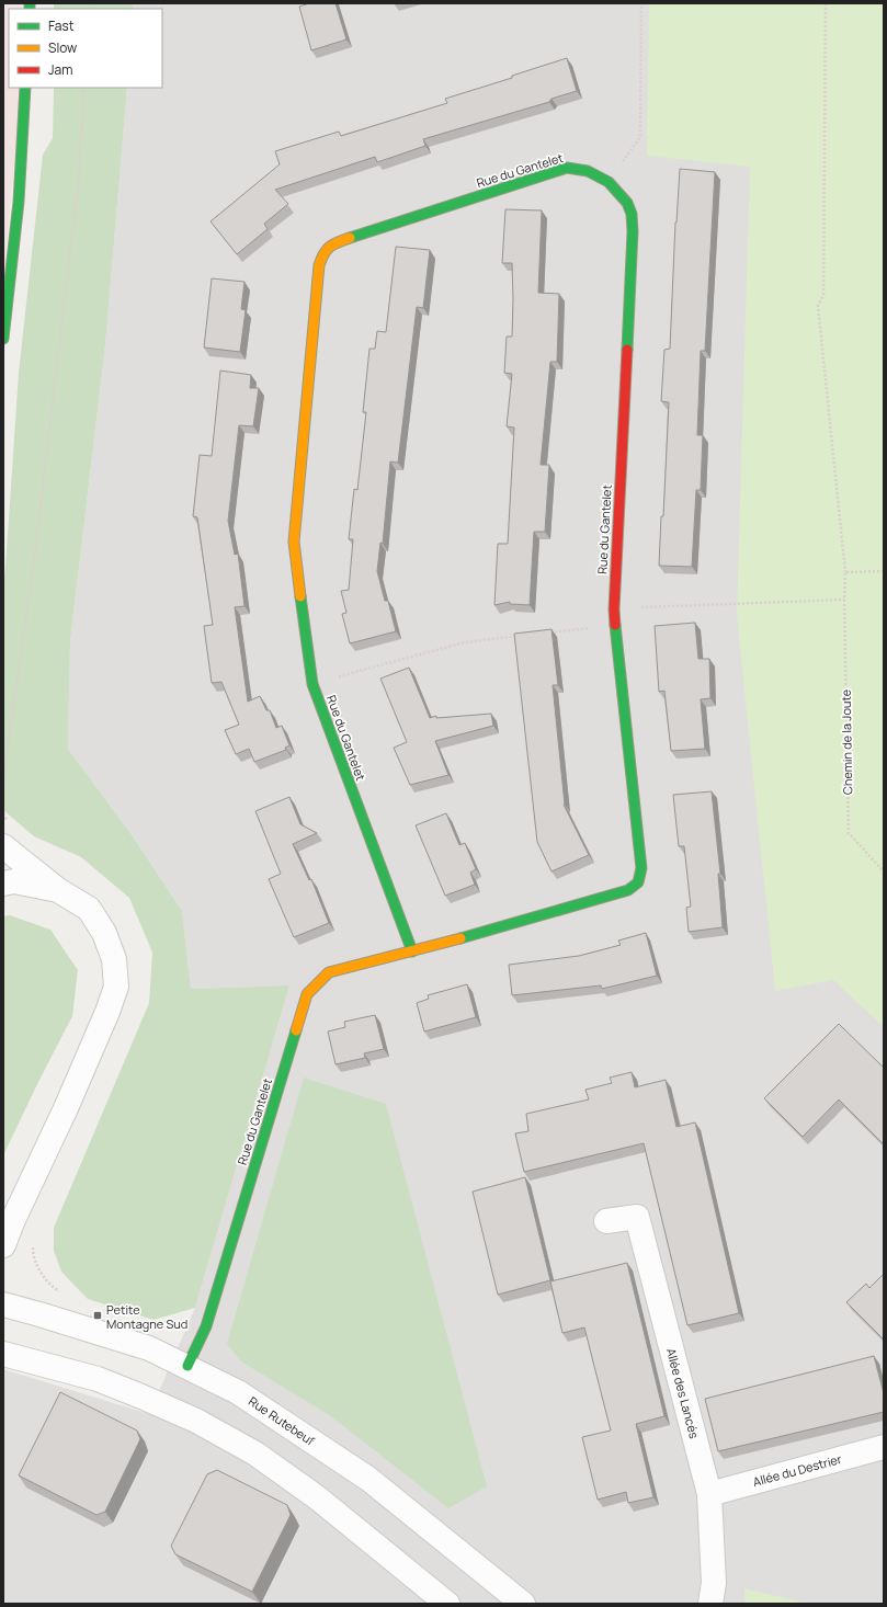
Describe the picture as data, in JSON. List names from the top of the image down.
{
  "streets": {
    "street": [
      "Rue du Gantelet",
      "Allée des Lancés",
      "Rue Rutebeuf",
      "Allée du Destrier"
    ],
    "path": ["Chemin de la Joute"]
  },
  "crossings": [
    ["Rue du Gantelet", "Rue Rutebeuf"],
    ["Allée des Lancés", "Allée du Destrier"]
  ],
  "places": {
    "transit": ["Petite Montagne Sud"]
  },
  "legend": ["Fast", "Slow", "Jam"]
}
